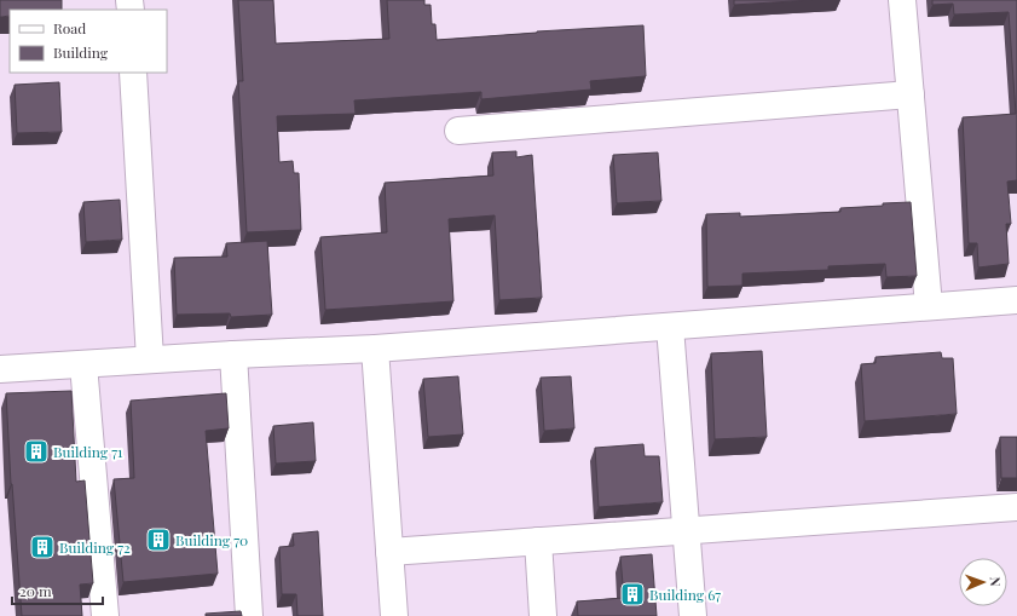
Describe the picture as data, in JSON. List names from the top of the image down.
{
  "places": {
    "building": [
      "Building 71",
      "Building 70",
      "Building 72",
      "Building 67"
    ]
  },
  "legend": ["Road", "Building"],
  "scale_bar": "20 m",
  "north": "right"
}
